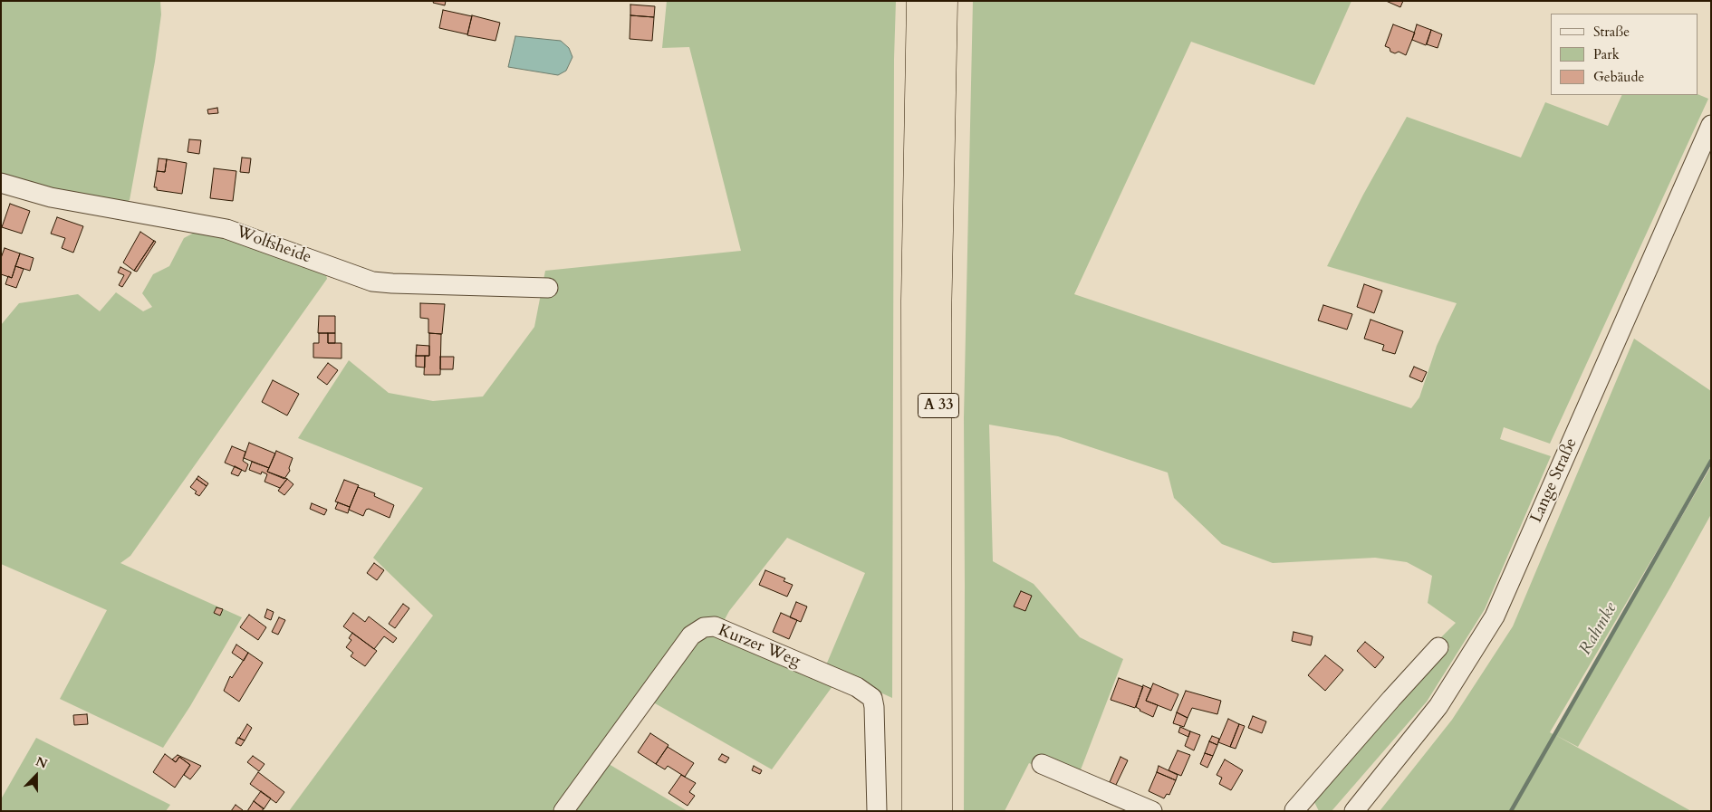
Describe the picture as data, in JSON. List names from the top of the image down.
{
  "streets": {
    "highway": ["A 33"],
    "street": ["Wolfsheide", "Lange Straße", "Kurzer Weg"]
  },
  "water": ["Rahmke"],
  "legend": ["Straße", "Park", "Gebäude"],
  "north": "top"
}
